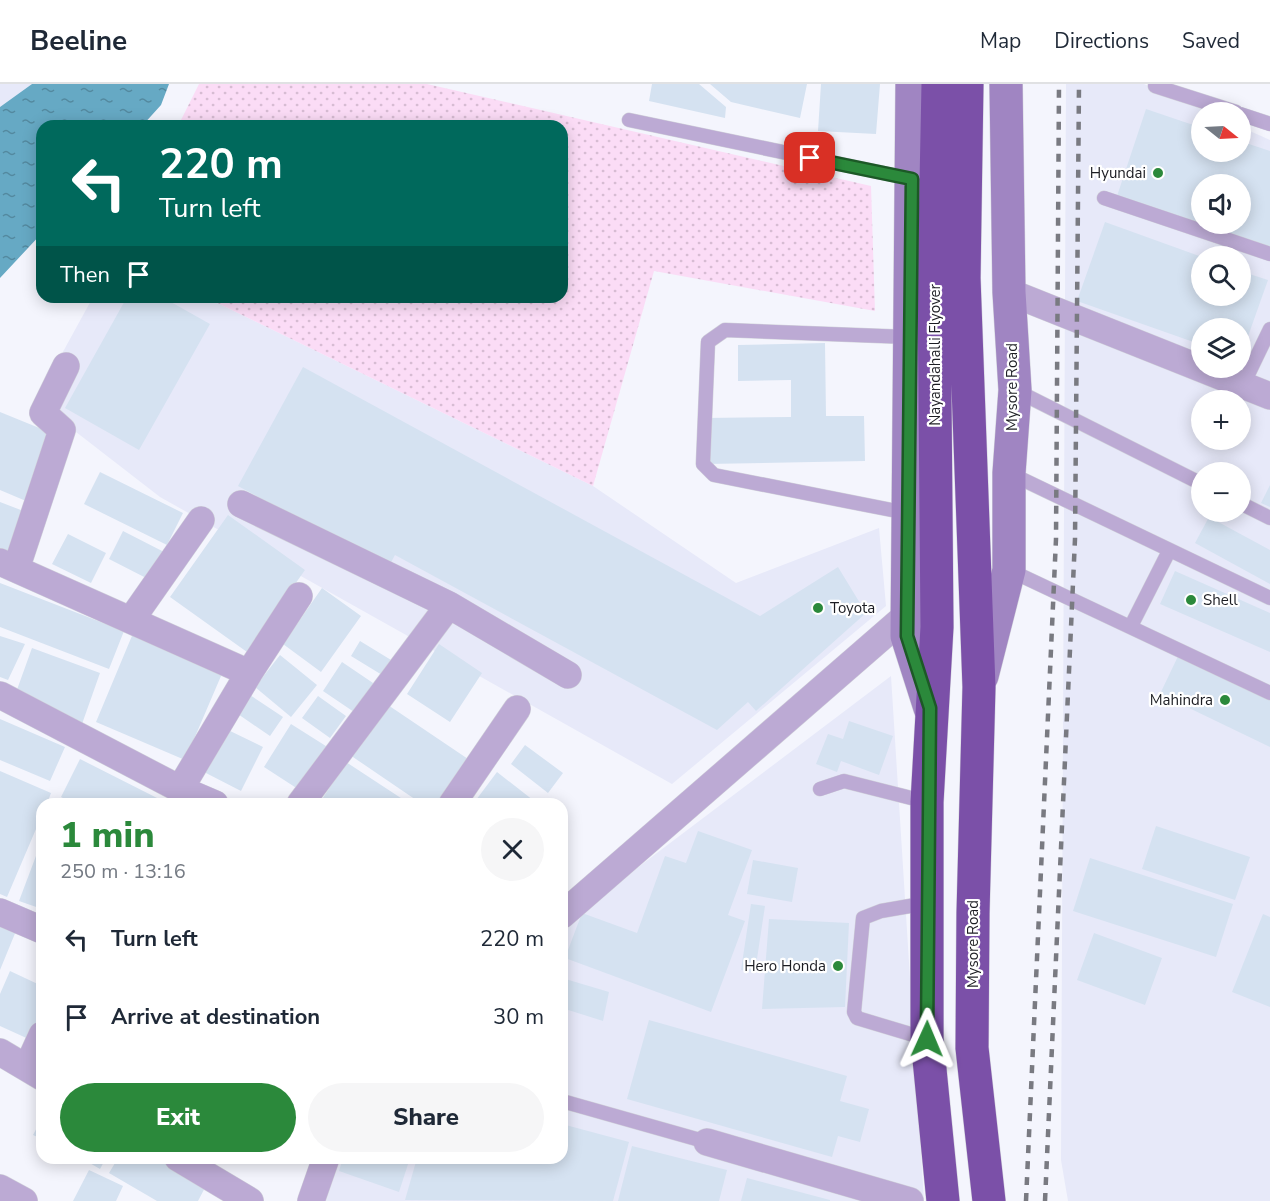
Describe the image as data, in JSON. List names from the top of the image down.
{
  "streets": {
    "highway": ["Nayandahalli Flyover", "Mysore Road"]
  },
  "crossings": [
    ["Nayandahalli Flyover", "Mysore Road"]
  ],
  "places": [
    "Hyundai",
    "Shell",
    "Toyota",
    "Mahindra",
    "Hero Honda"
  ],
  "north": "right",
  "page": {
    "header": "Beeline",
    "nav": ["Map", "Directions", "Saved"],
    "map_buttons": ["+", "−"],
    "turn": ["220 m", "Turn left"],
    "then": "Then",
    "heading": ["1 min", "250 m · 13:16"],
    "list": [
      {
        "name": "Turn left",
        "value": "220 m"
      },
      {
        "name": "Arrive at destination",
        "value": "30 m"
      }
    ],
    "buttons": ["Exit", "Share"]
  }
}
